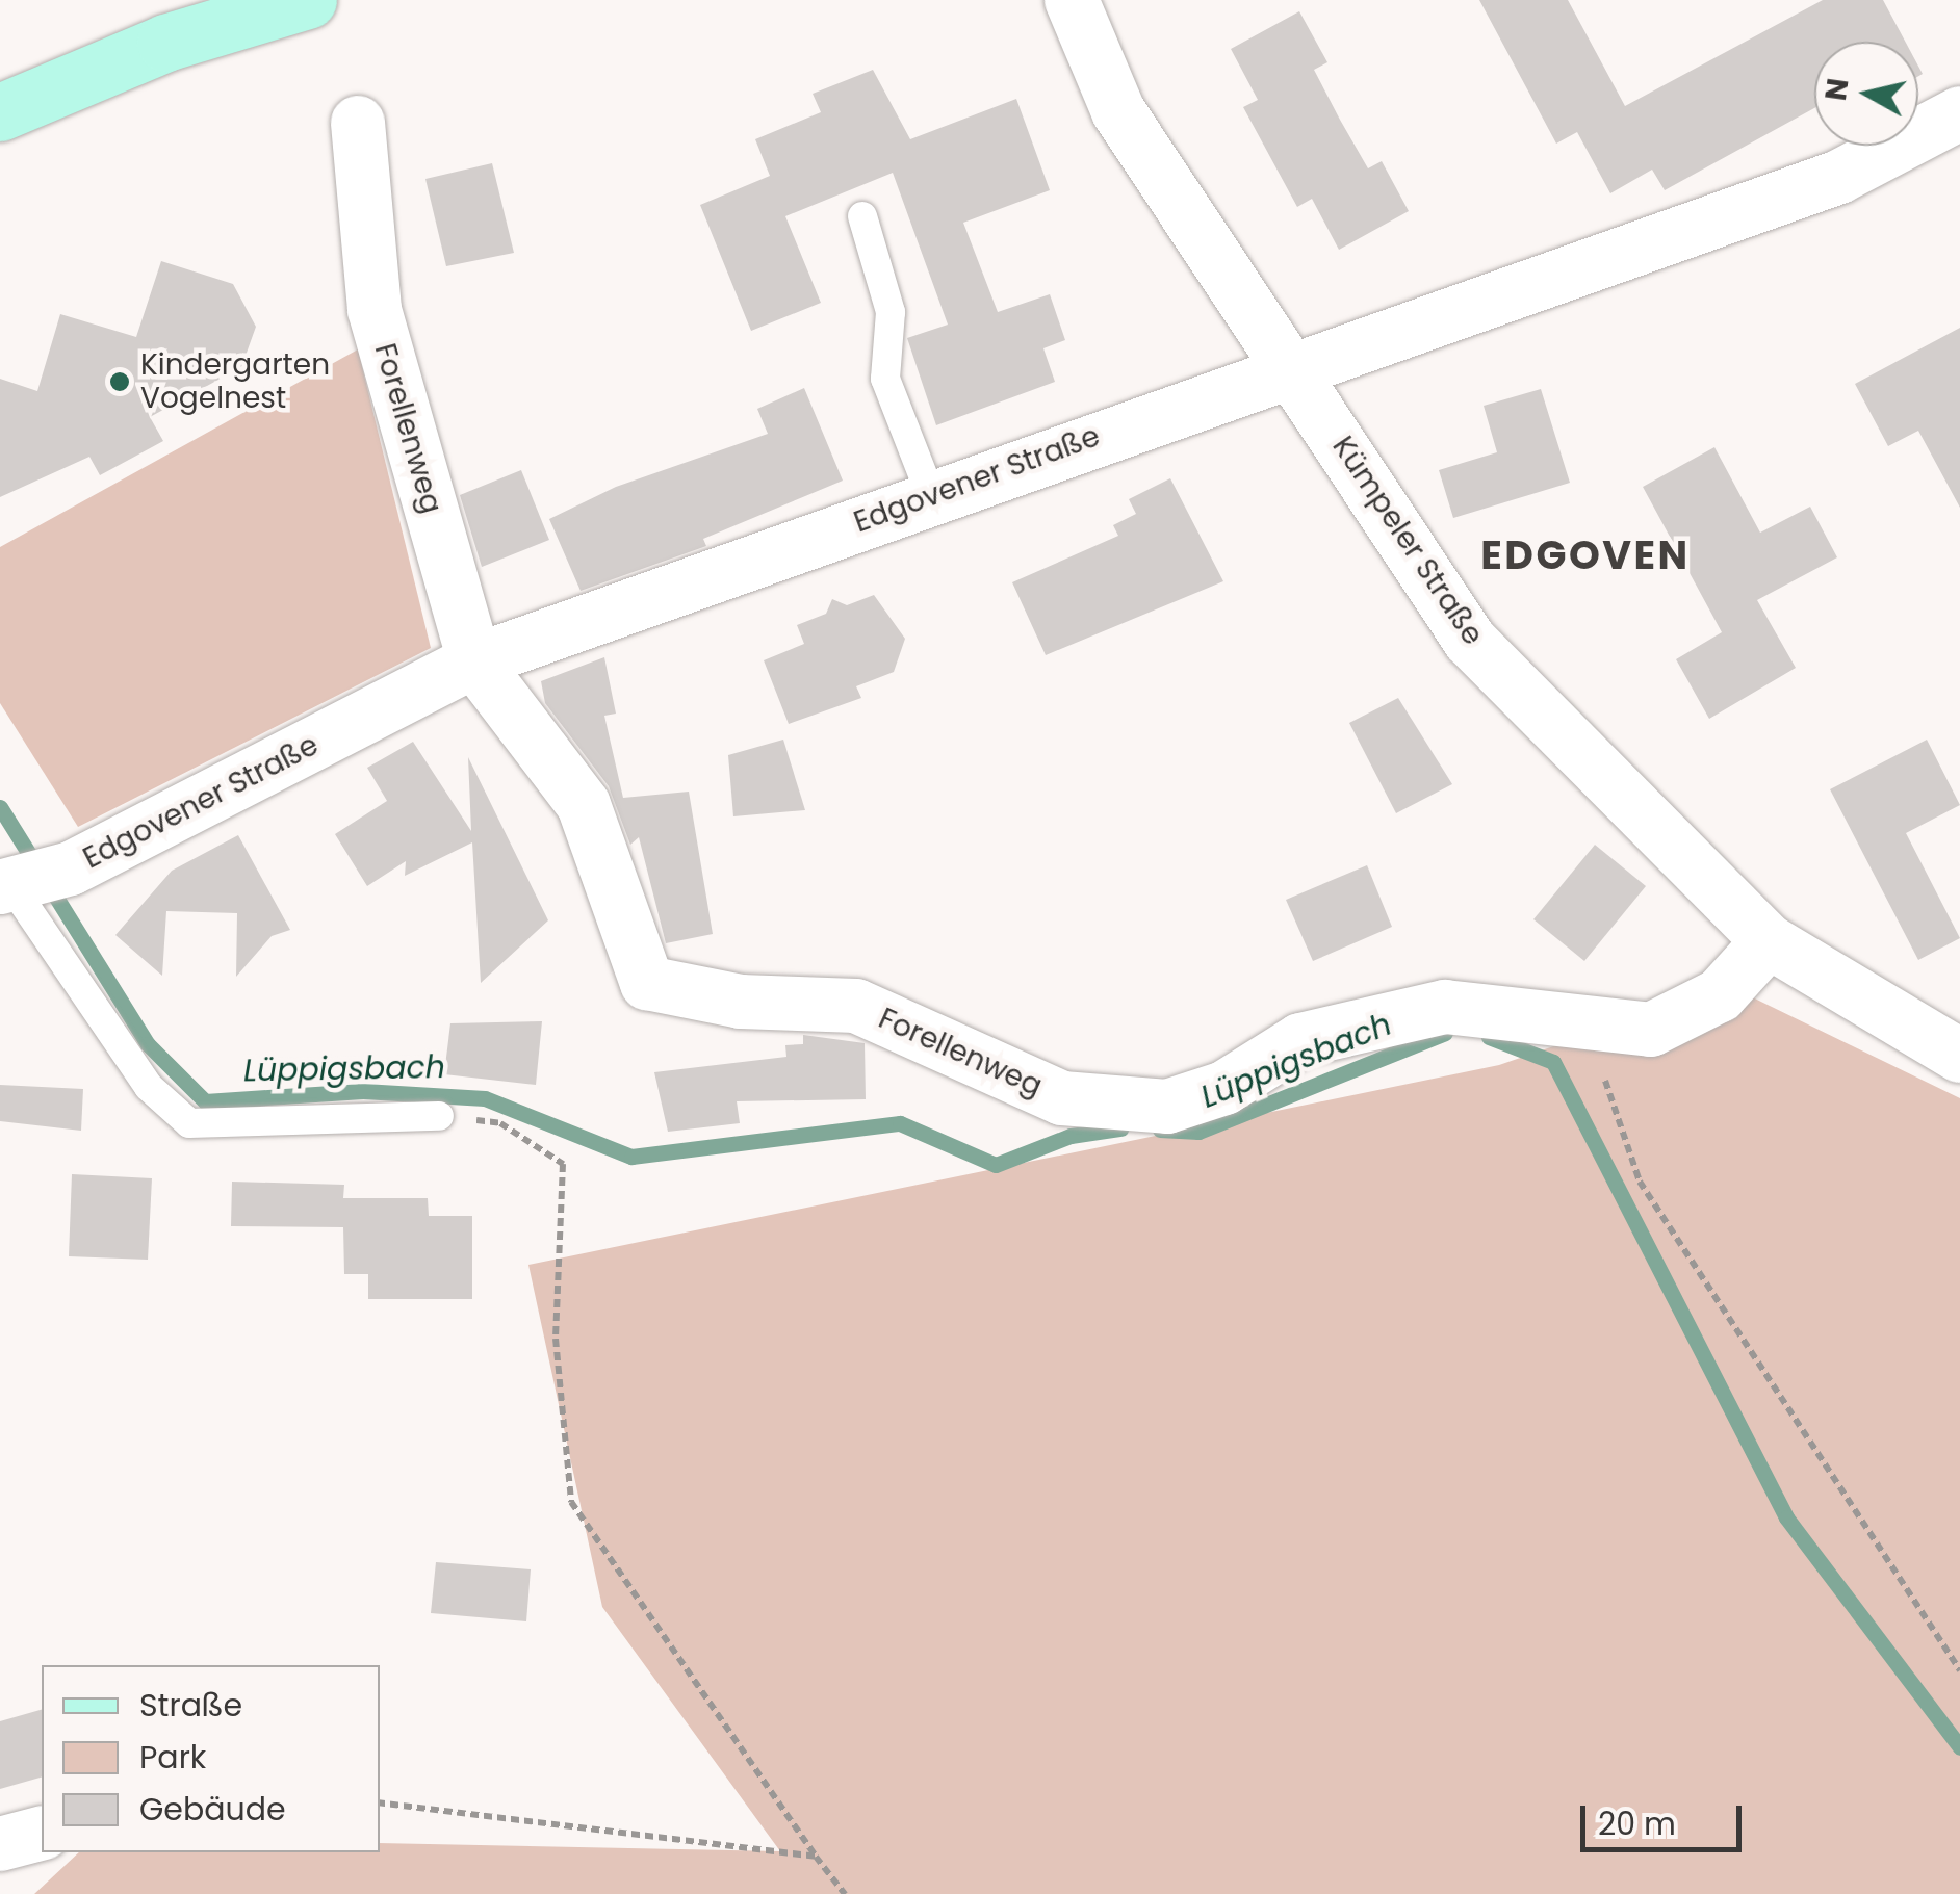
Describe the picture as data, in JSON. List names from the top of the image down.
{
  "streets": {
    "street": ["Forellenweg", "Edgovener Straße", "Kümpeler Straße"]
  },
  "crossings": [
    ["Forellenweg", "Edgovener Straße"],
    ["Forellenweg", "Kümpeler Straße"],
    ["Edgovener Straße", "Kümpeler Straße"]
  ],
  "districts": ["EDGOVEN"],
  "water": ["Lüppigsbach"],
  "places": ["Kindergarten Vogelnest"],
  "legend": ["Straße", "Park", "Gebäude"],
  "scale_bar": "20 m",
  "north": "left"
}
